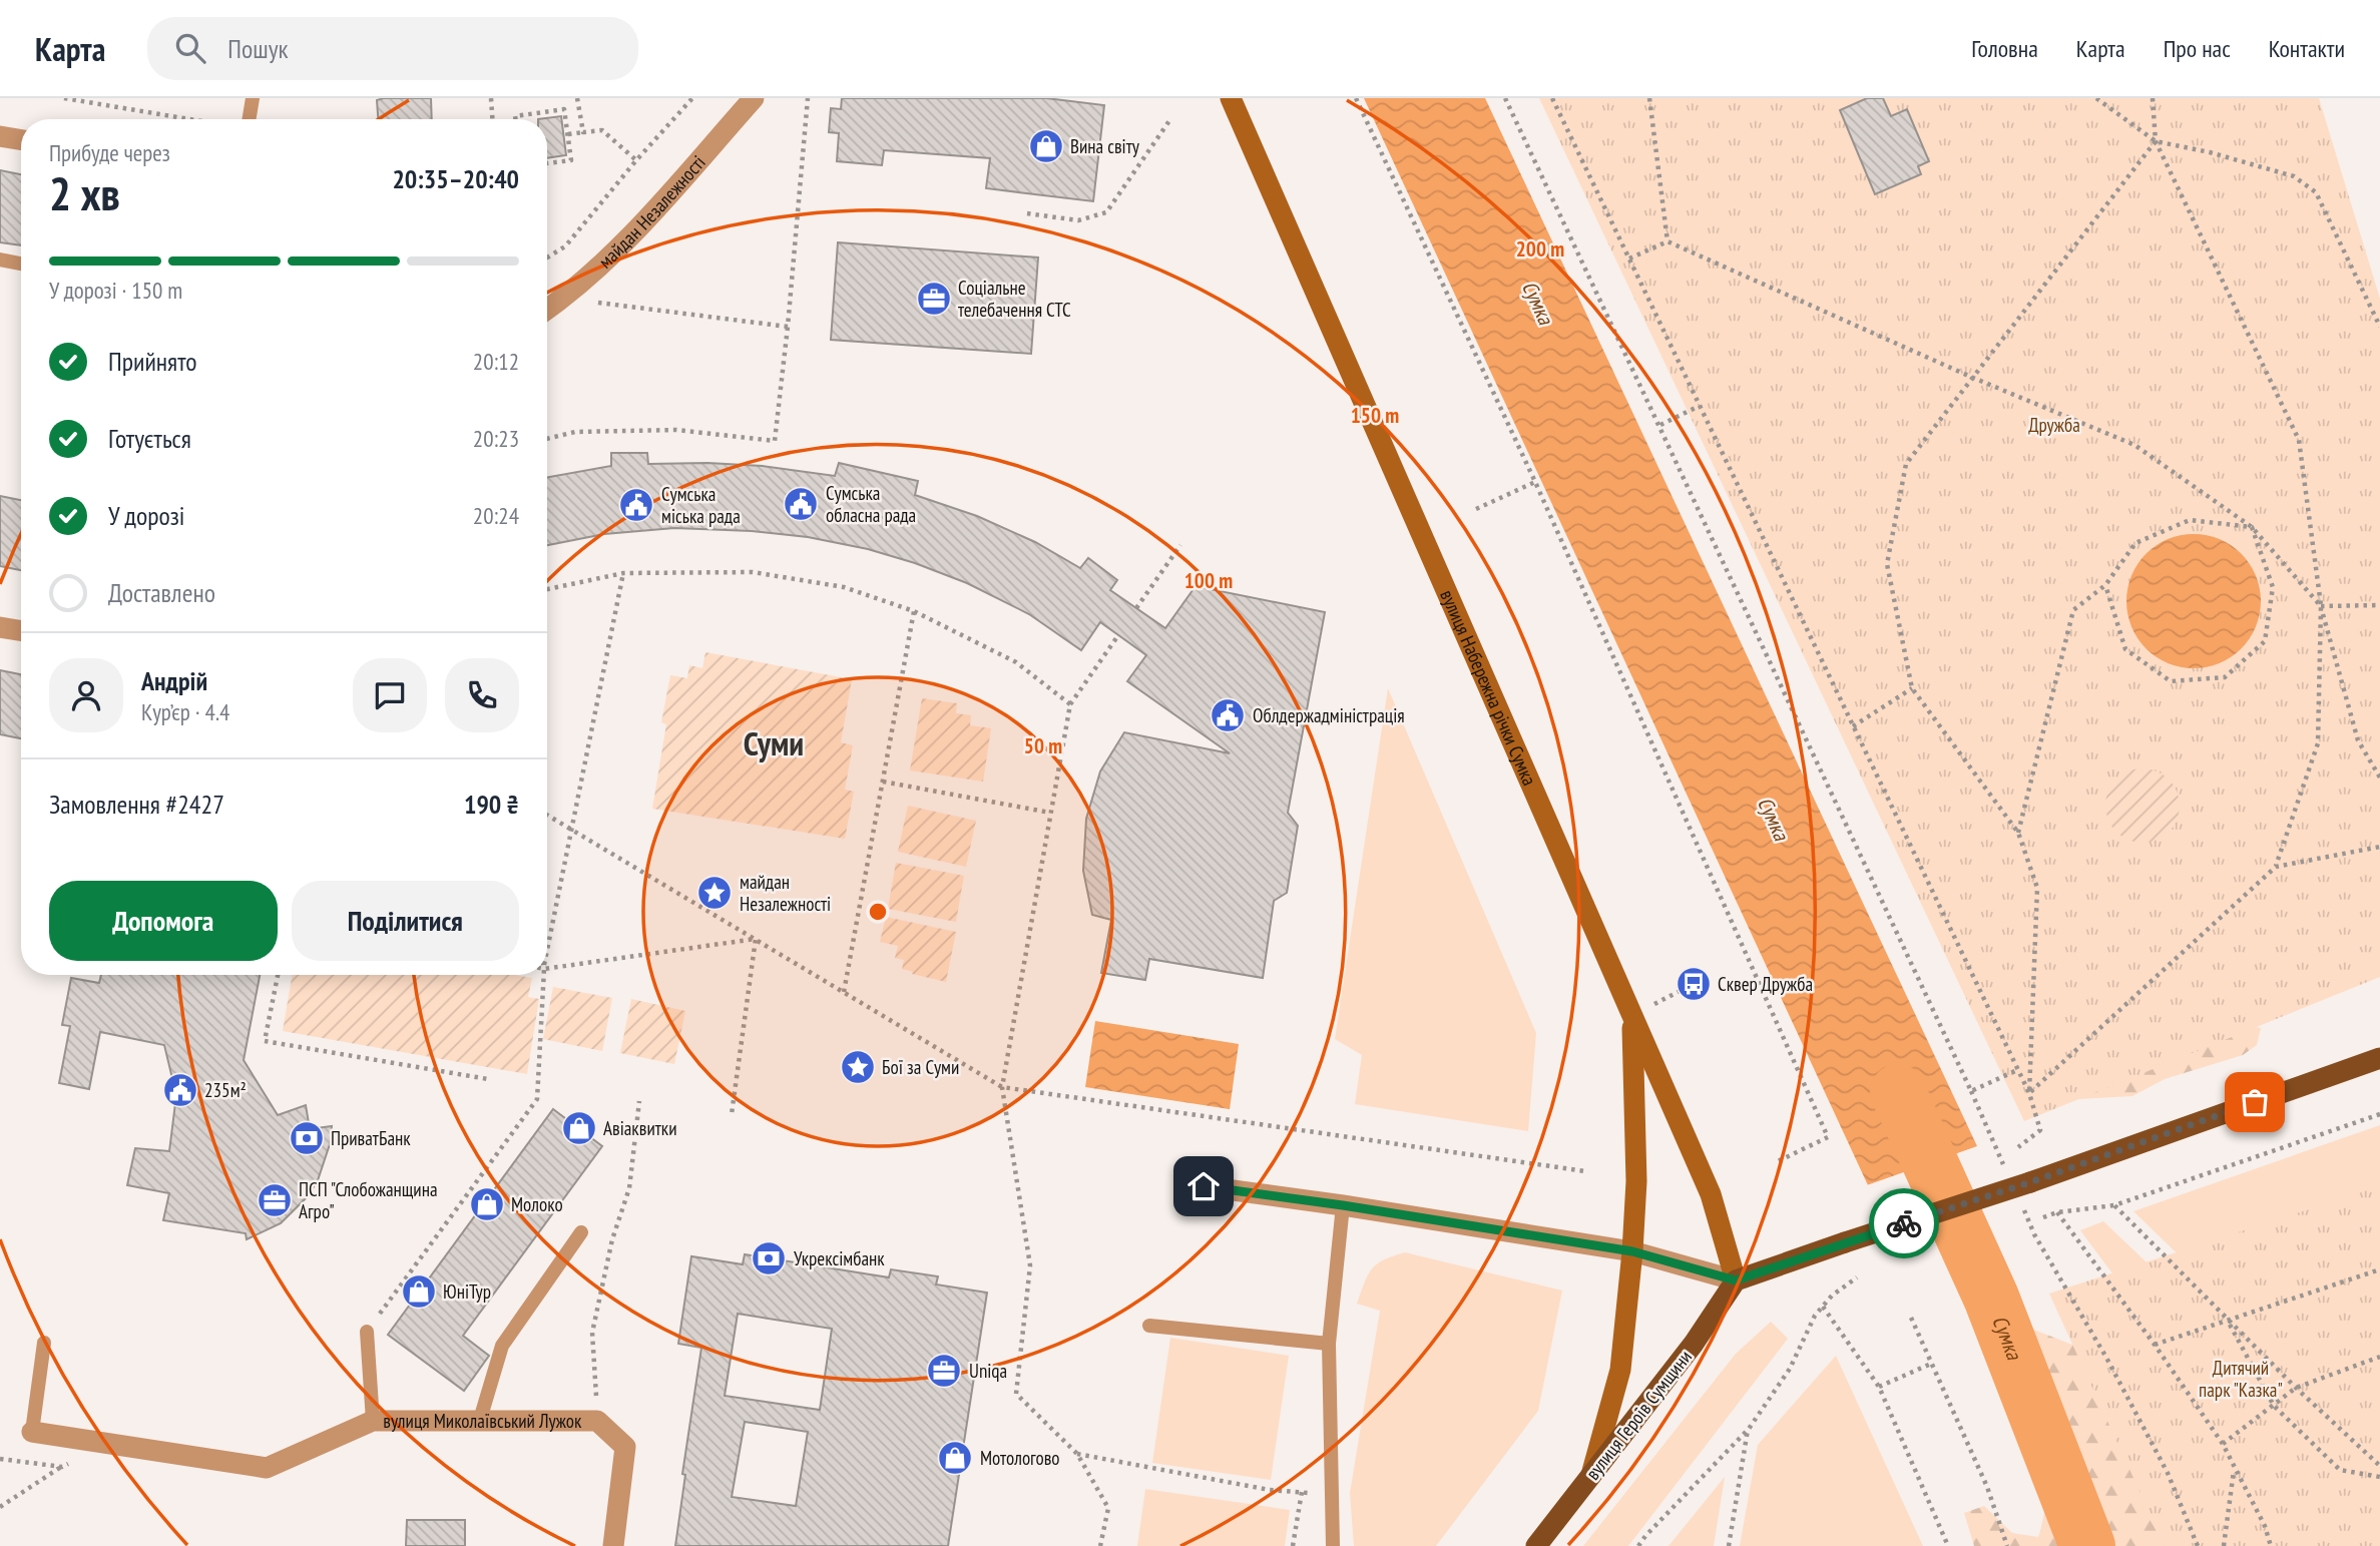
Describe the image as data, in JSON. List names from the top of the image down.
{
  "streets": {
    "main road": ["вулиця Набережна річки Сумка", "вулиця Героїв Сумщини"],
    "street": ["майдан Незалежності", "вулиця Миколаївський Лужок"]
  },
  "crossings": [
    ["вулиця Набережна річки Сумка", "вулиця Героїв Сумщини"]
  ],
  "districts": ["Суми"],
  "water": ["Сумка"],
  "parks": ["Дружба", "Дитячий парк \"Казка\""],
  "places": {
    "shop": [
      "Вина світу",
      "Авіаквитки",
      "Молоко",
      "ЮніТур",
      "Мотологово"
    ],
    "office": ["Соціальне телебачення СТС", "ПСП \"Слобожанщина Агро\"", "Uniqa"],
    "public building": [
      "Сумська обласна рада",
      "Сумська міська рада",
      "Облдержадміністрація",
      "235м²"
    ],
    "place": ["майдан Незалежності", "Бої за Суми"],
    "bus stop": ["Сквер Дружба"],
    "bank": ["ПриватБанк", "Укрексімбанк"]
  },
  "page": {
    "header": "Карта",
    "search": "Пошук",
    "nav": [
      "Головна",
      "Карта",
      "Про нас",
      "Контакти"
    ],
    "heading": ["2 хв", "Прибуде через", "20:35–20:40"],
    "panel": [
      "Андрій",
      "Кур’єр · 4.4",
      "Замовлення #2427",
      "190 ₴"
    ],
    "bar": "У дорозі · 150 m",
    "list": [
      ["Прийнято", "20:12"],
      ["Готується", "20:23"],
      ["У дорозі", "20:24"],
      "Доставлено"
    ],
    "buttons": ["Допомога", "Поділитися"]
  },
  "rings": [
    "200 m",
    "150 m",
    "100 m",
    "50 m"
  ]
}
